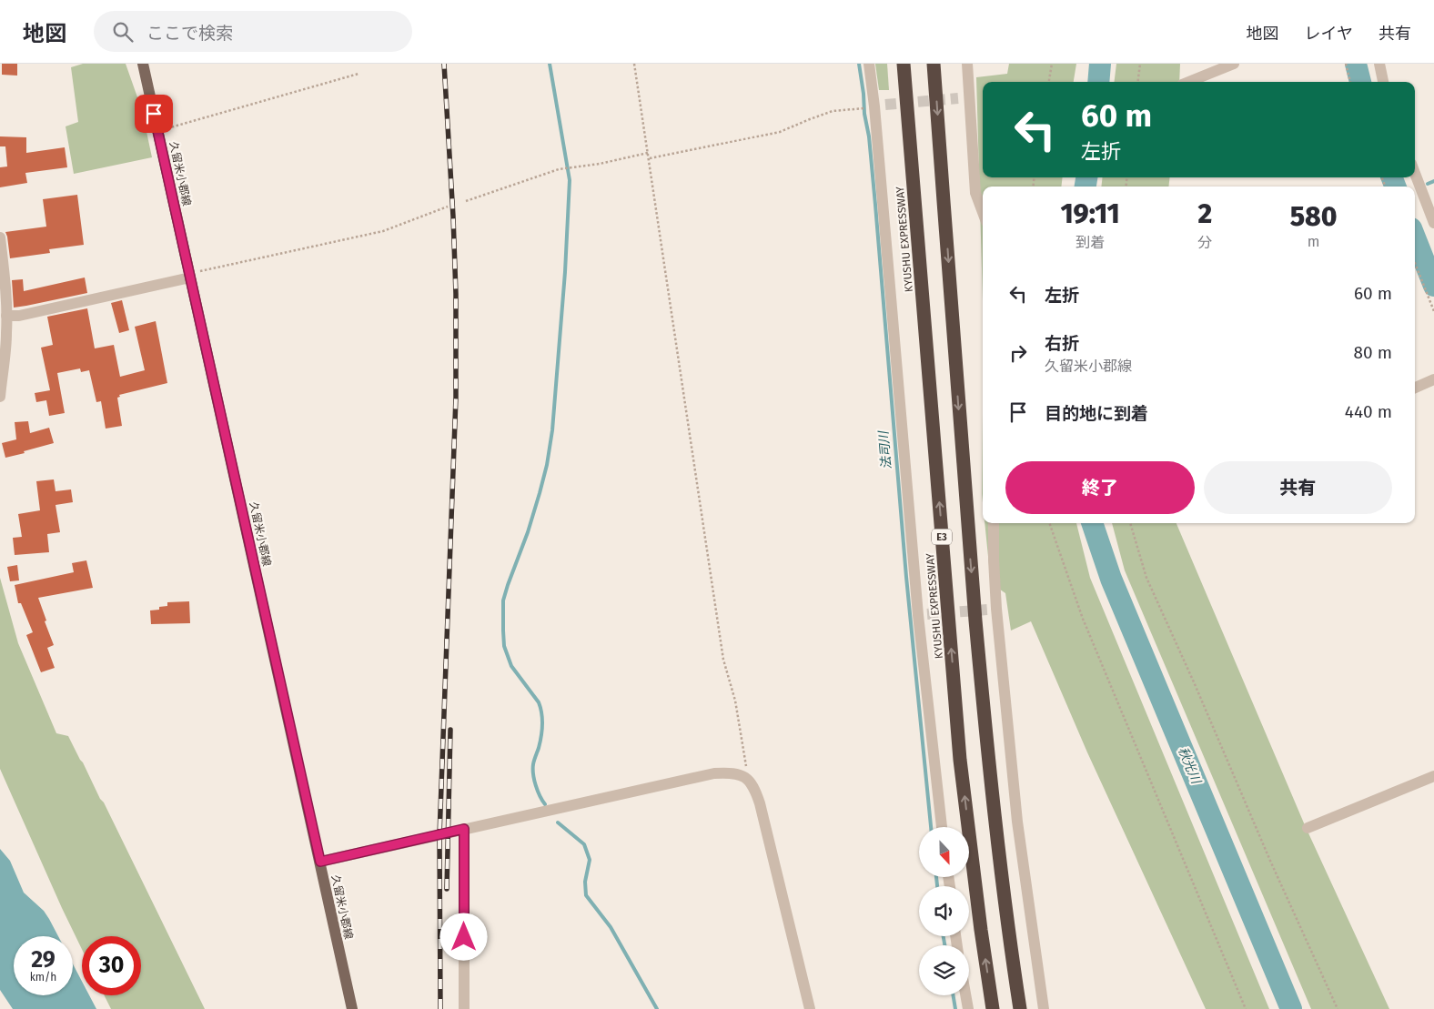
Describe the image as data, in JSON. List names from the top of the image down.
{
  "streets": {
    "highway": ["KYUSHU EXPRESSWAY", "E3"],
    "main road": ["久留米小郡線"]
  },
  "water": ["法司川", "秋光川"],
  "north": "bottom",
  "page": {
    "header": "地図",
    "search": "ここで検索",
    "nav": ["地図", "レイヤ", "共有"],
    "turn": ["60 m", "左折"],
    "eta": [
      "19:11",
      "到着",
      "2",
      "分",
      "580",
      "m"
    ],
    "list": [
      {
        "name": "左折",
        "value": "60 m"
      },
      {
        "name": "右折",
        "note": "久留米小郡線",
        "value": "80 m"
      },
      {
        "name": "目的地に到着",
        "value": "440 m"
      }
    ],
    "buttons": ["終了", "共有"],
    "speed": "29 km/h",
    "limit": "30"
  }
}
